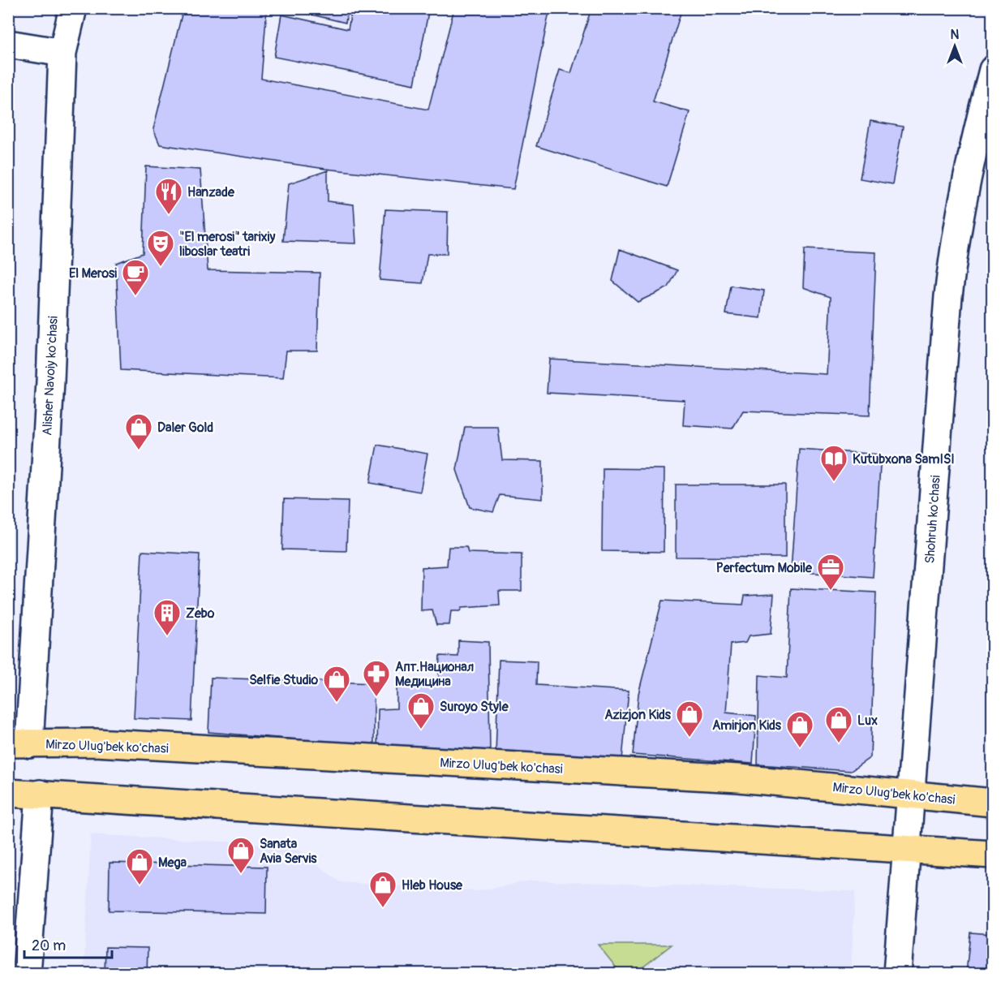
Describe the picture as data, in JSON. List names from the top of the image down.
{
  "streets": {
    "main road": ["Mirzo Ulug'bek ko'chasi"],
    "street": ["Alisher Navoiy ko'chasi", "Shohruh ko'chasi"]
  },
  "crossings": [
    ["Alisher Navoiy ko'chasi", "Mirzo Ulug'bek ko'chasi"],
    ["Shohruh ko'chasi", "Mirzo Ulug'bek ko'chasi"]
  ],
  "places": {
    "restaurant": ["Hanzade"],
    "theatre": ["\"El merosi\" tarixiy liboslar teatri"],
    "cafe": ["El Merosi"],
    "shop": [
      "Daler Gold",
      "Selfie Studio",
      "Suroyo Style",
      "Azizjon Kids",
      "Lux",
      "Amirjon Kids",
      "Sanata Avia Servis",
      "Mega",
      "Hleb House"
    ],
    "library": ["Kutubxona SamISI"],
    "office": ["Perfectum Mobile"],
    "building": ["Zebo"],
    "pharmacy": ["Апт.Национал Медицина"]
  },
  "scale_bar": "20 m",
  "north": "top"
}
